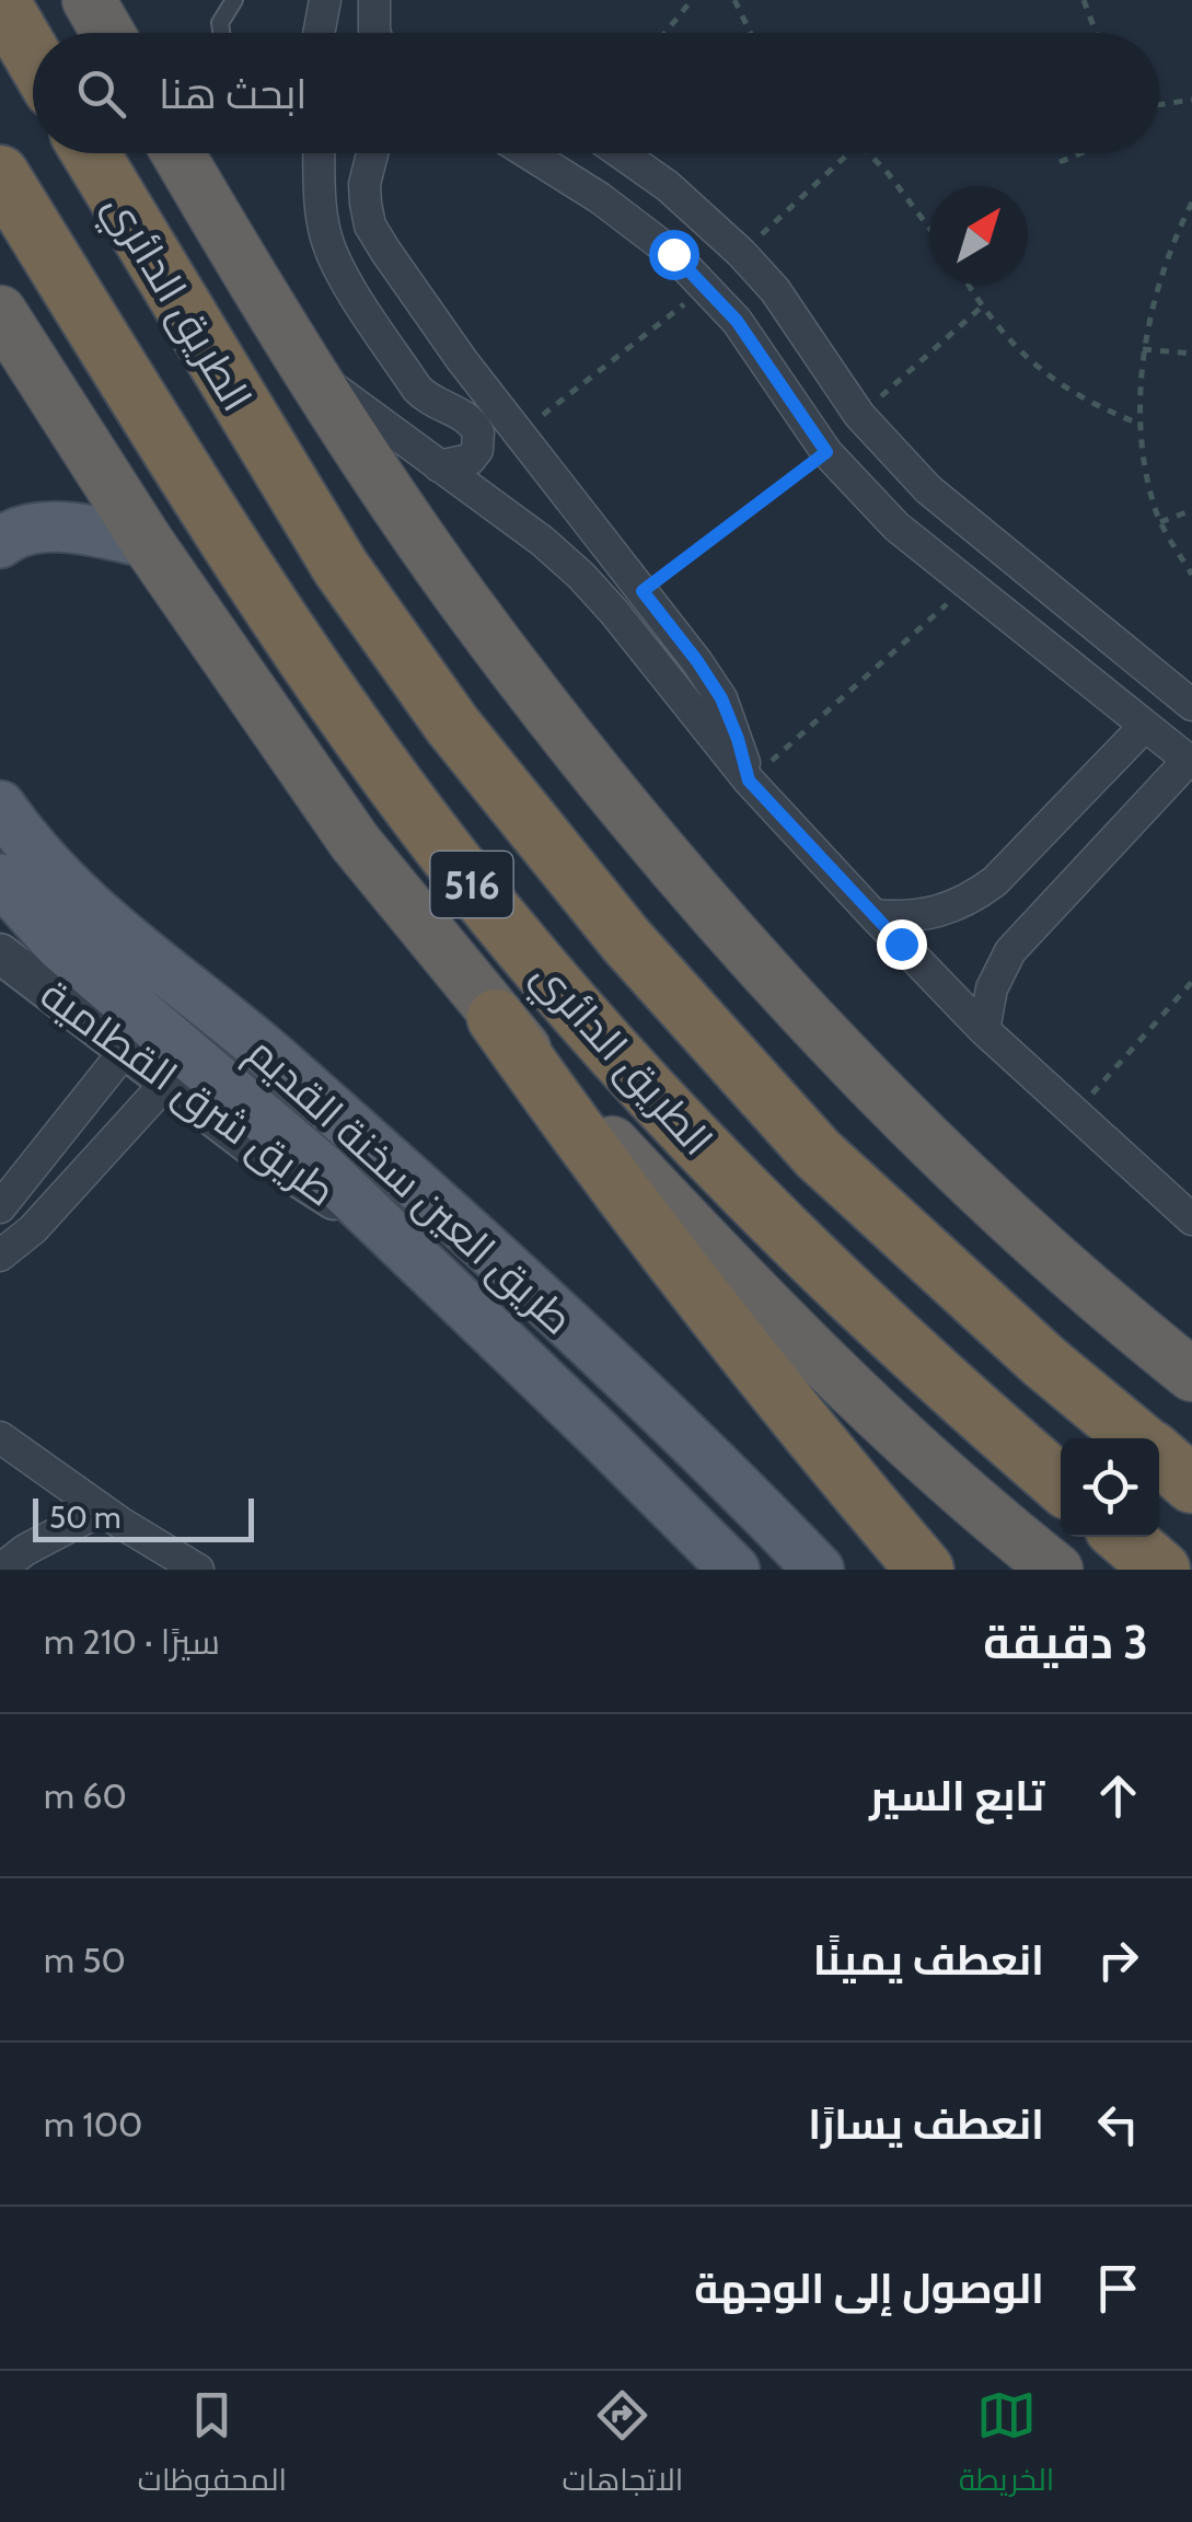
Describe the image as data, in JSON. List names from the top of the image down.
{
  "streets": {
    "highway": ["الطريق الدائري", "516"],
    "main road": ["طريق العين سخنة القديم"],
    "street": ["طريق شرق القطامية"]
  },
  "crossings": [
    ["طريق شرق القطامية", "طريق العين سخنة القديم"]
  ],
  "scale_bar": "50 m",
  "north": "top right",
  "page": {
    "search": "ابحث هنا",
    "scale": "50 m",
    "heading": ["3 دقيقة", "سيرًا · 210 m"],
    "list": [
      ["تابع السير", "60 m"],
      ["انعطف يمينًا", "50 m"],
      ["انعطف يسارًا", "100 m"],
      "الوصول إلى الوجهة"
    ],
    "nav": ["الخريطة", "الاتجاهات", "المحفوظات"]
  }
}
